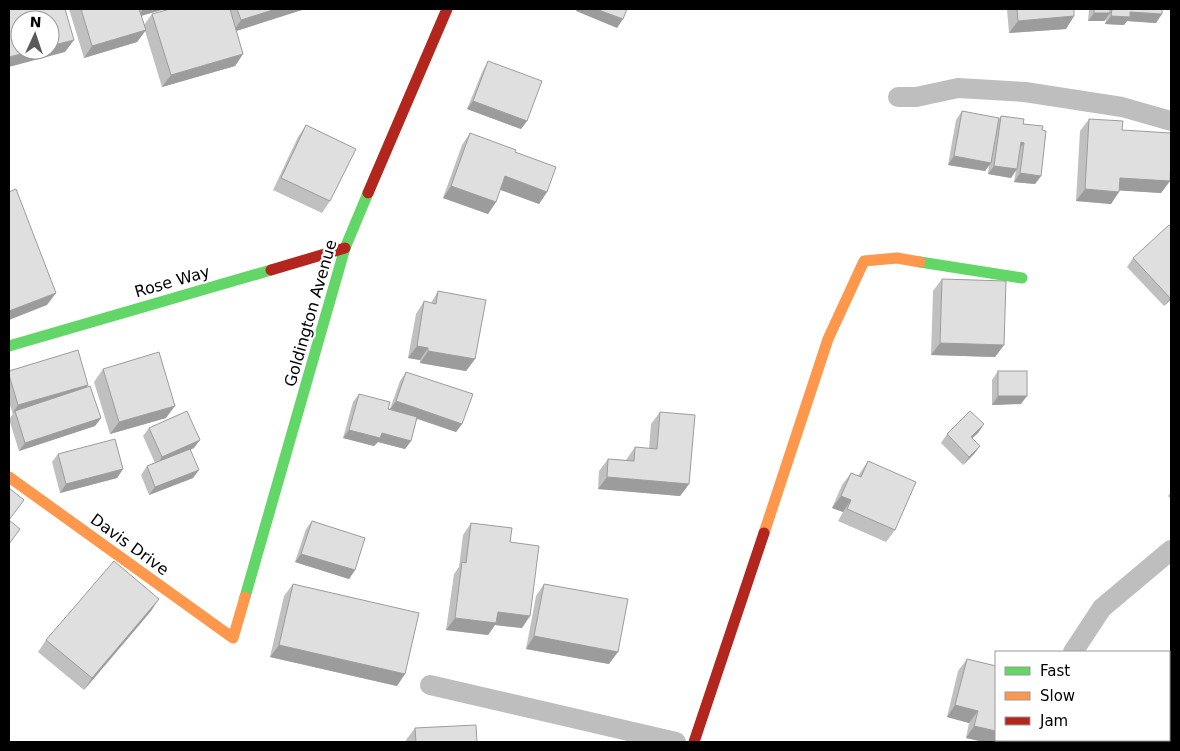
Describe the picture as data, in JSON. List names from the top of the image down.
{
  "streets": {
    "street": ["Rose Way", "Goldington Avenue", "Davis Drive"]
  },
  "crossings": [
    ["Rose Way", "Goldington Avenue"],
    ["Goldington Avenue", "Davis Drive"]
  ],
  "legend": ["Fast", "Slow", "Jam"],
  "north": "top"
}
